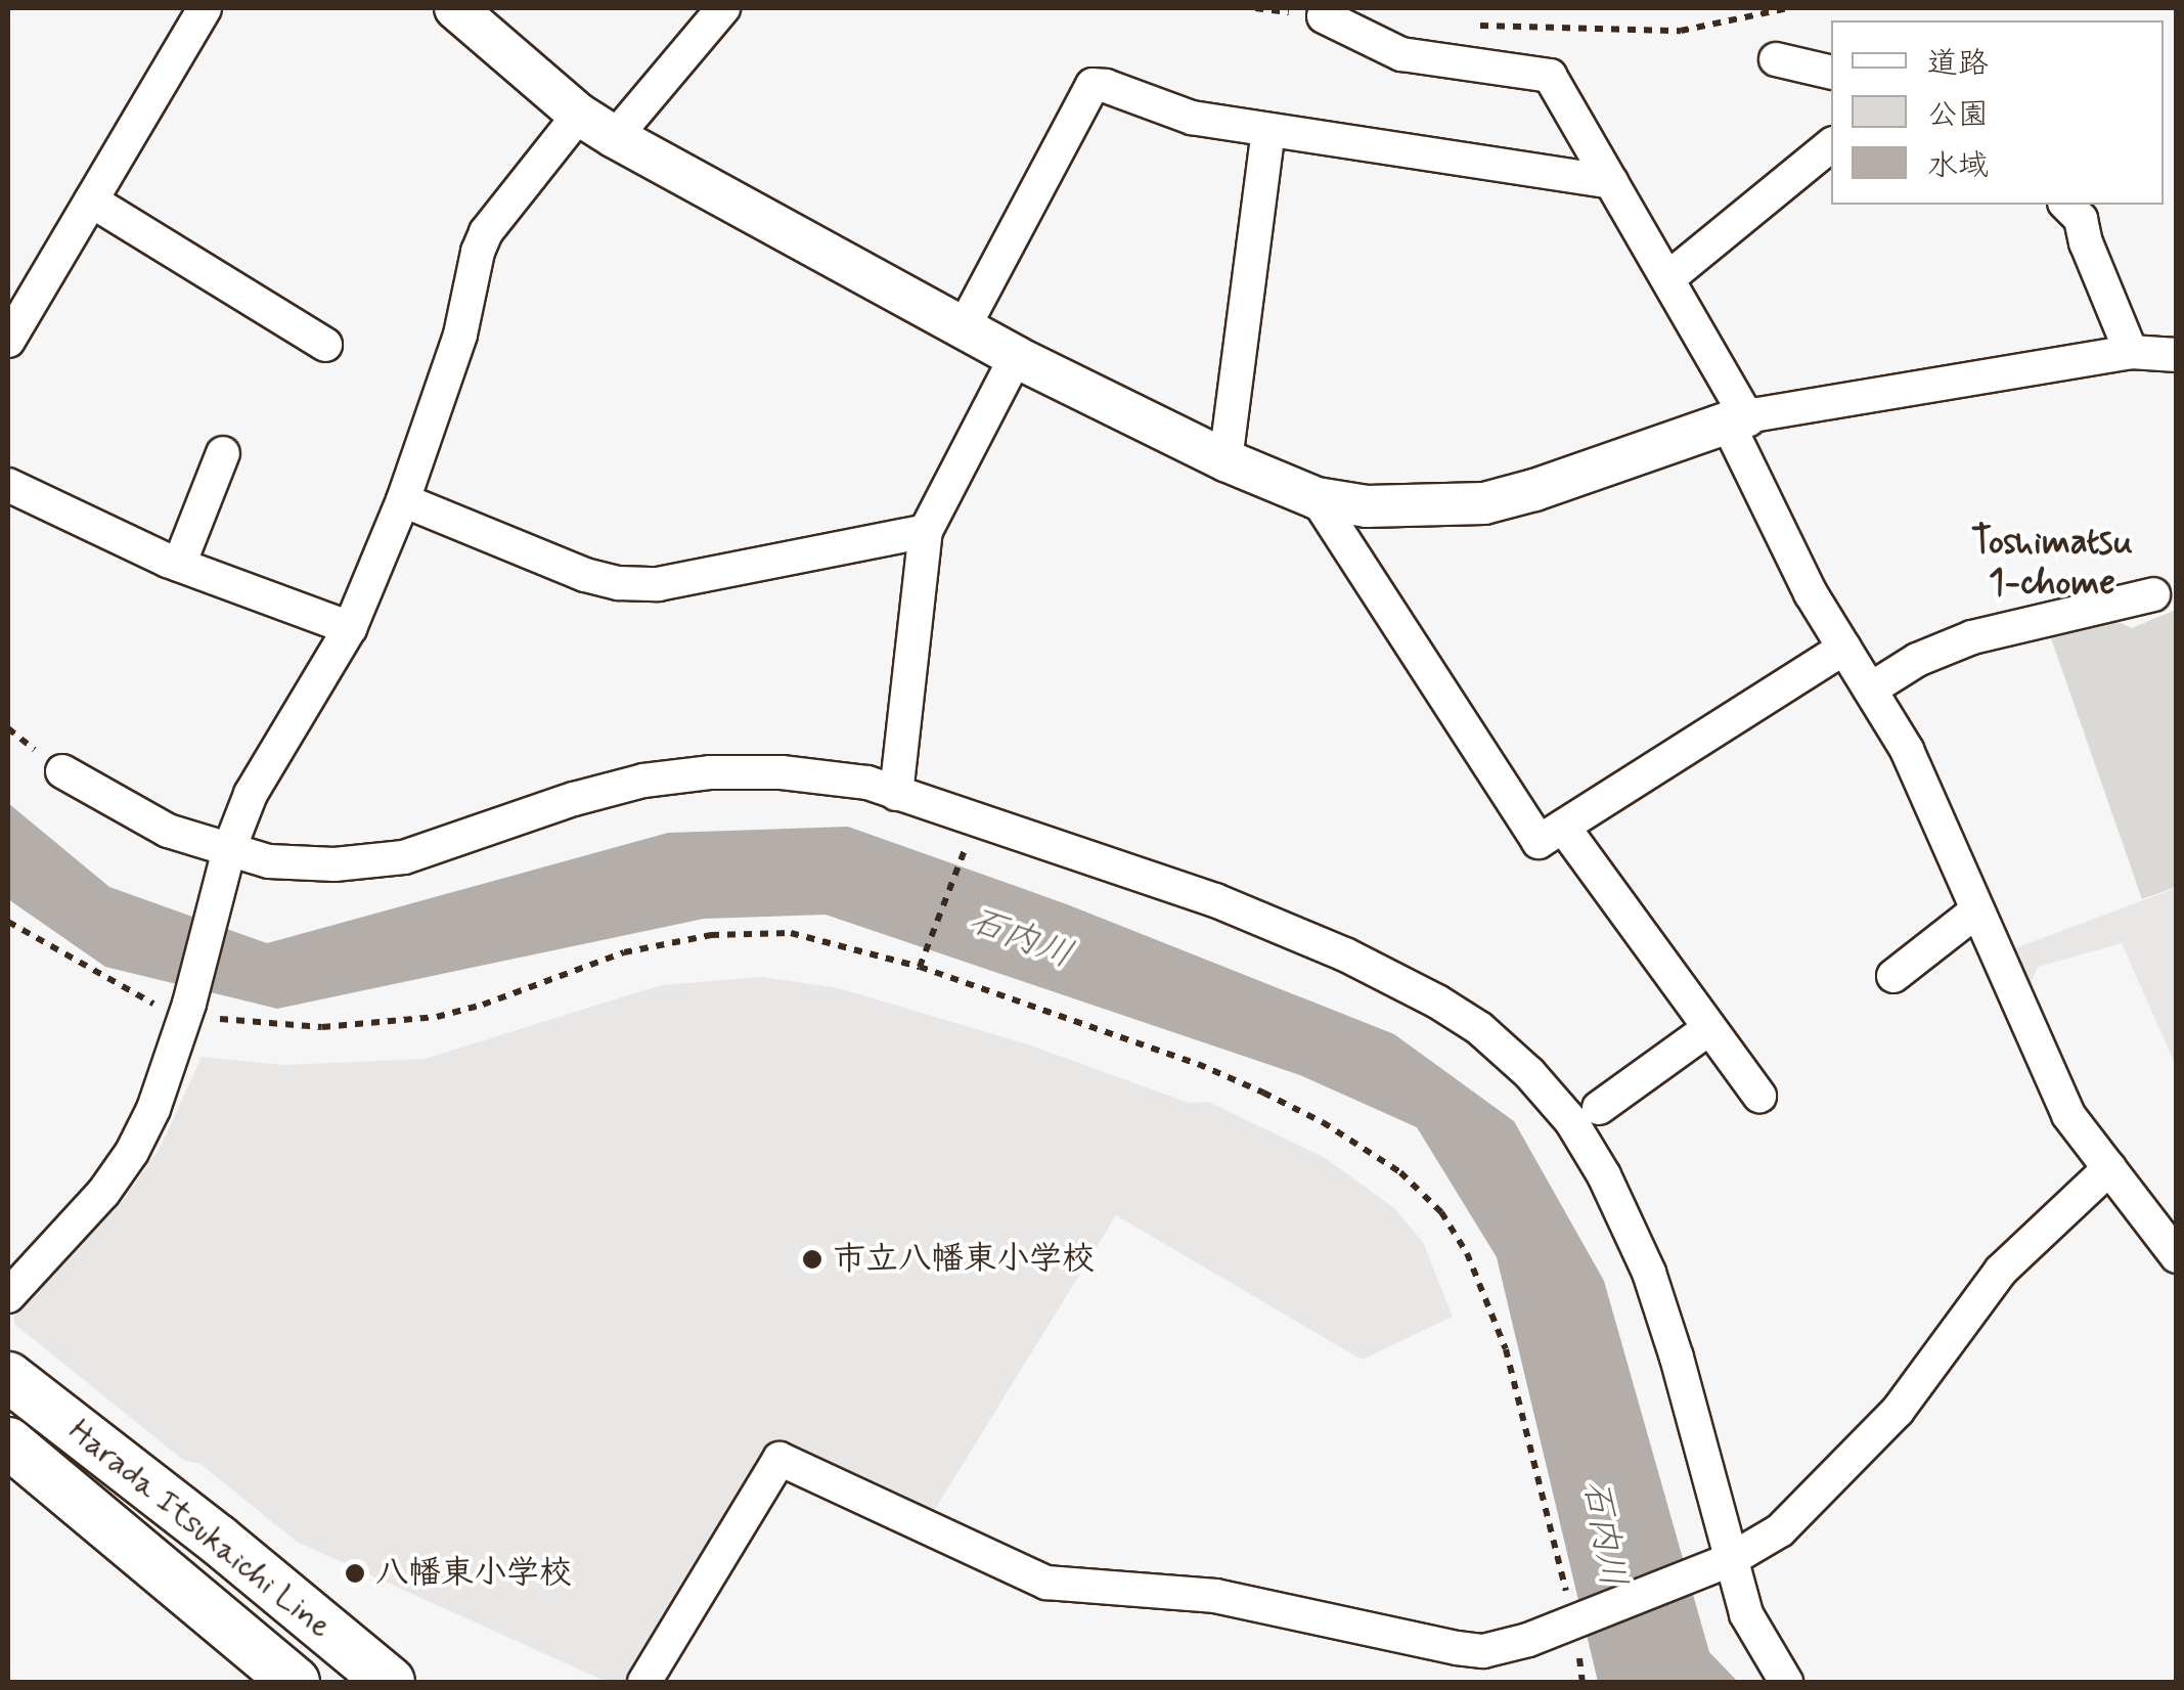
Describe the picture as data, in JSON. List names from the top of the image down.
{
  "streets": {
    "main road": ["Harada Itsukaichi Line"]
  },
  "districts": ["Toshimatsu 1-chome"],
  "water": ["石内川"],
  "places": ["市立八幡東小学校", "八幡東小学校"],
  "legend": ["道路", "公園", "水域"]
}
